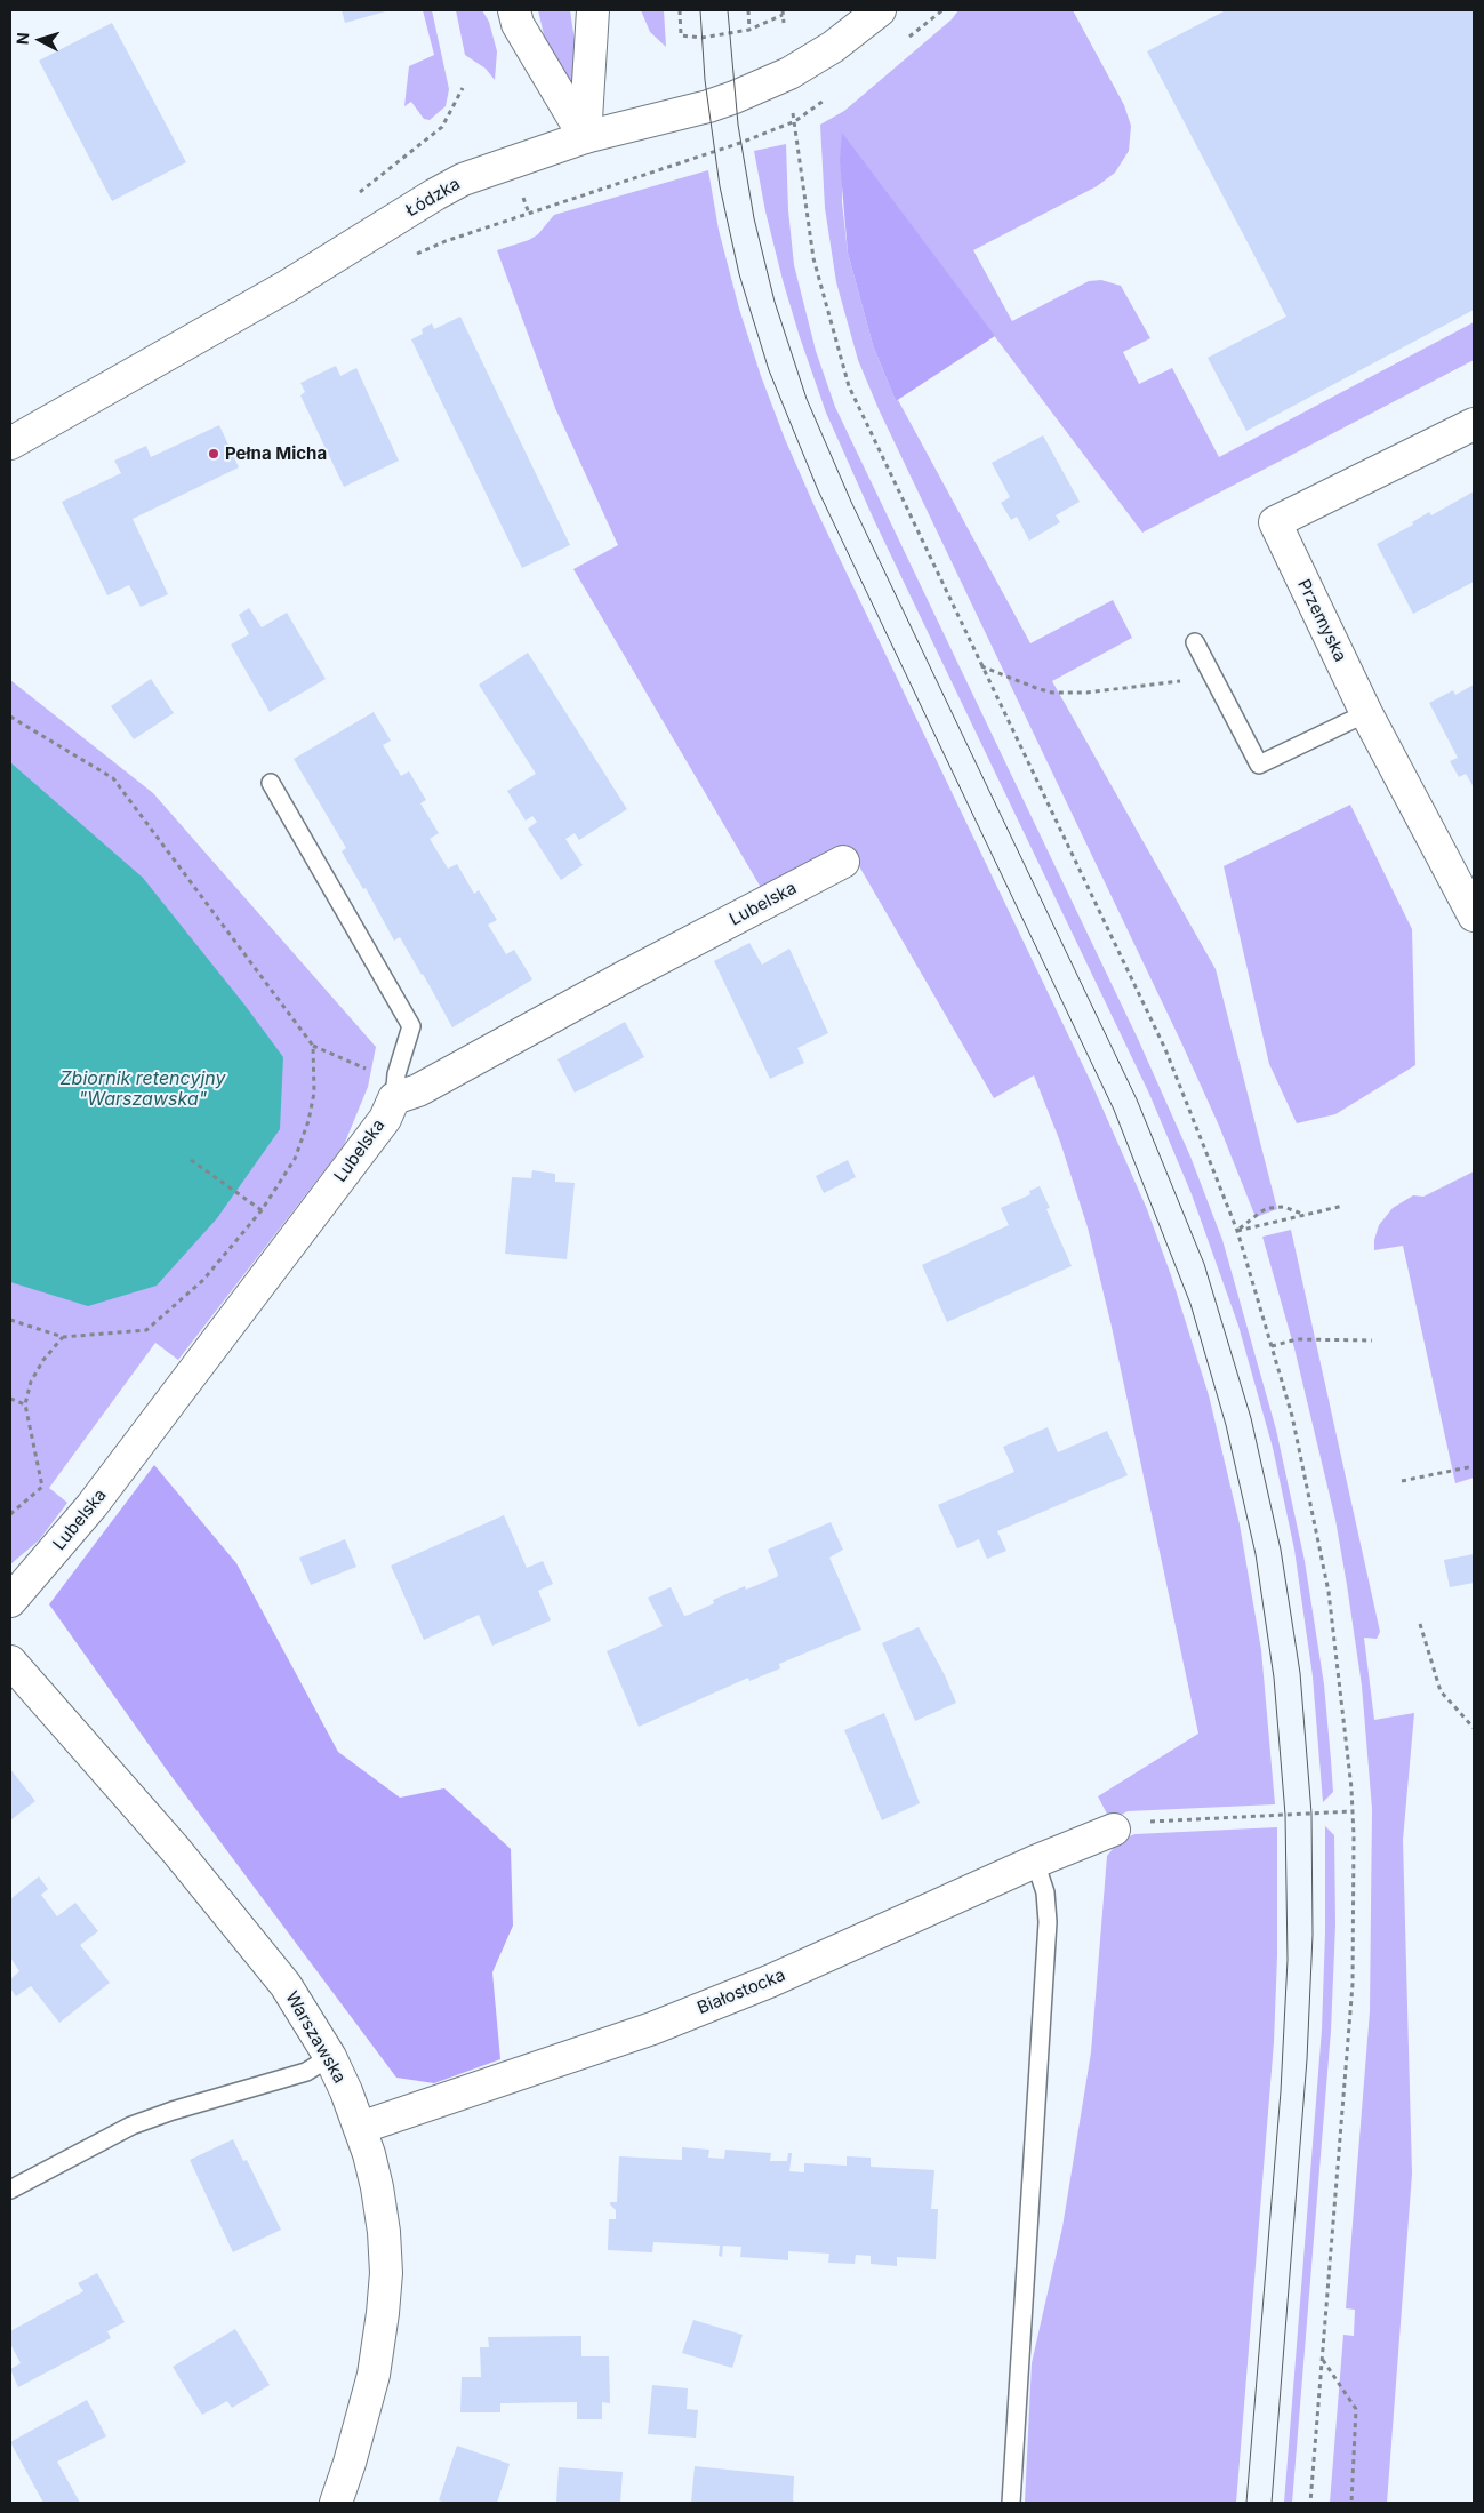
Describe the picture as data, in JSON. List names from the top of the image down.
{
  "streets": {
    "street": [
      "Łódzka",
      "Przemyska",
      "Lubelska",
      "Białostocka",
      "Warszawska"
    ]
  },
  "crossings": [
    ["Białostocka", "Warszawska"]
  ],
  "water": ["Zbiornik retencyjny \"Warszawska\""],
  "places": ["Pełna Micha"],
  "north": "left"
}
